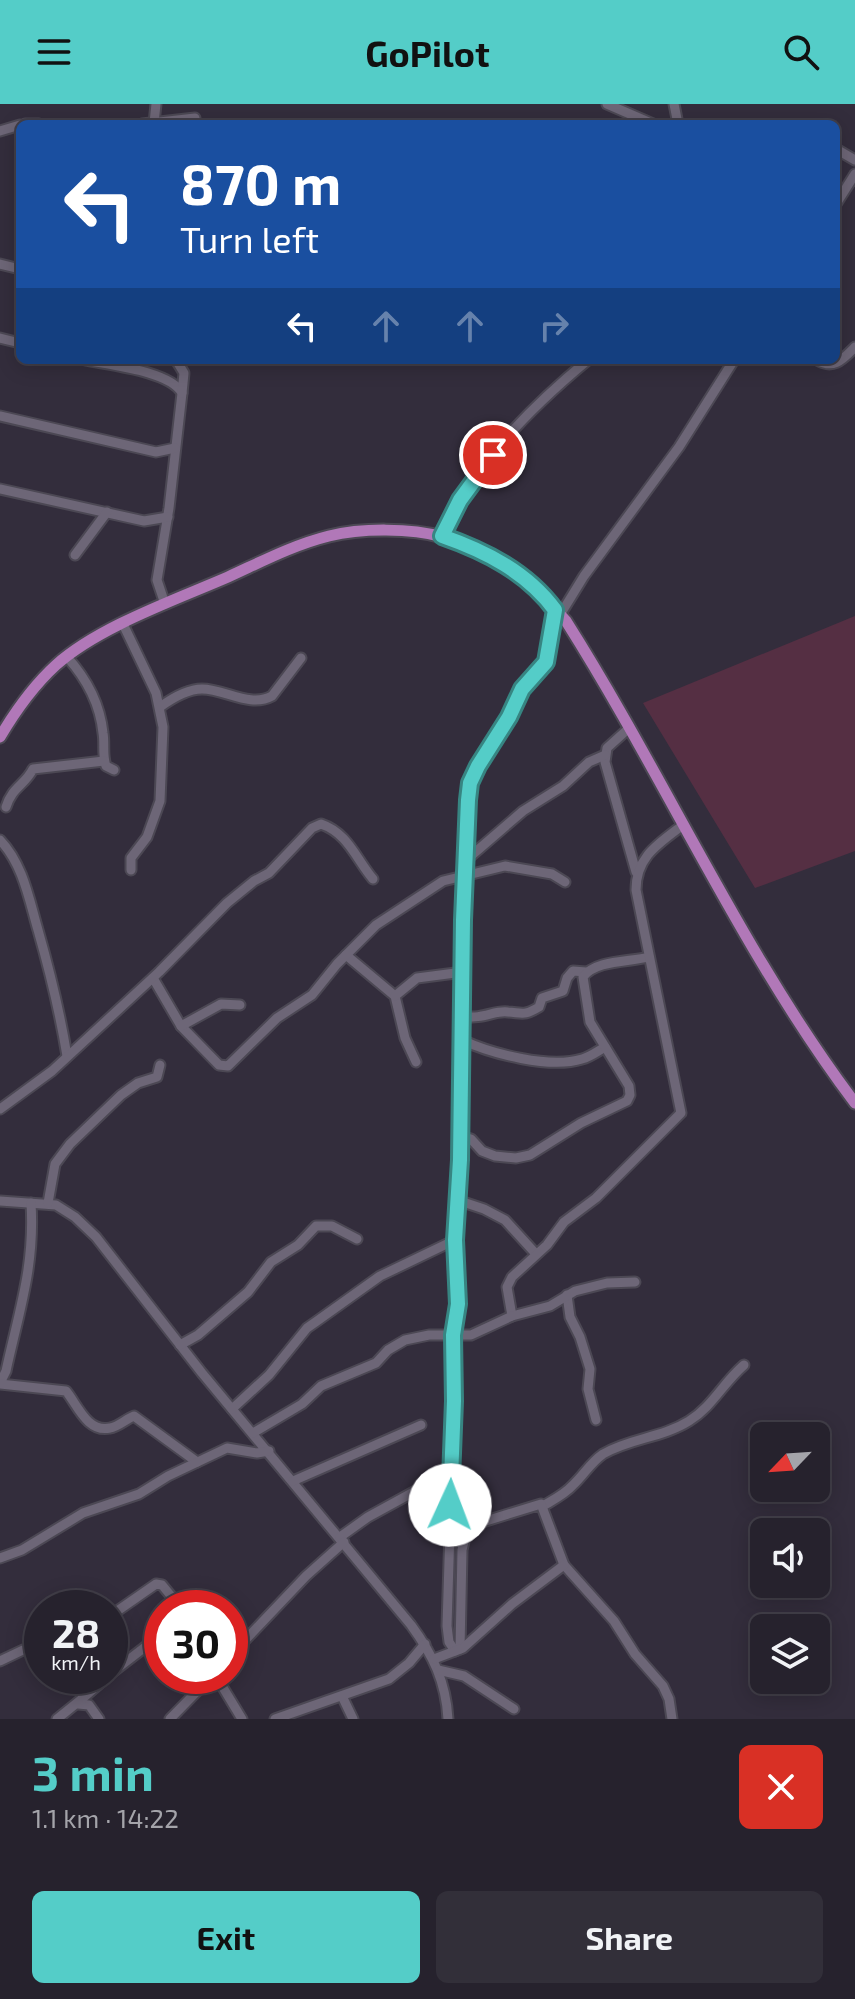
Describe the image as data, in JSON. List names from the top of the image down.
{
  "north": "bottom left",
  "page": {
    "header": "GoPilot",
    "turn": ["870 m", "Turn left"],
    "speed": "28 km/h",
    "limit": "30",
    "heading": ["3 min", "1.1 km · 14:22"],
    "buttons": ["Exit", "Share"]
  }
}
